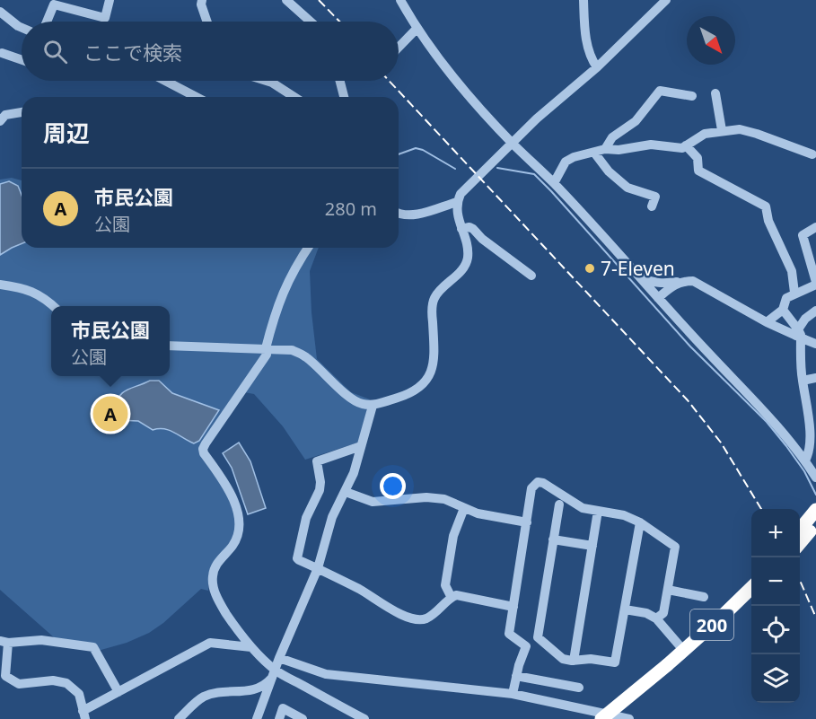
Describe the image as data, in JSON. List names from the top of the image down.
{
  "streets": {
    "highway": ["200"]
  },
  "places": ["7-Eleven"],
  "north": "bottom right",
  "page": {
    "search": "ここで検索",
    "heading": "周辺",
    "list": [
      {
        "mark": "A",
        "name": "市民公園",
        "note": "公園",
        "value": "280 m"
      }
    ],
    "popup": ["市民公園", "公園"],
    "pins": "A",
    "map_buttons": ["+", "−"]
  }
}
